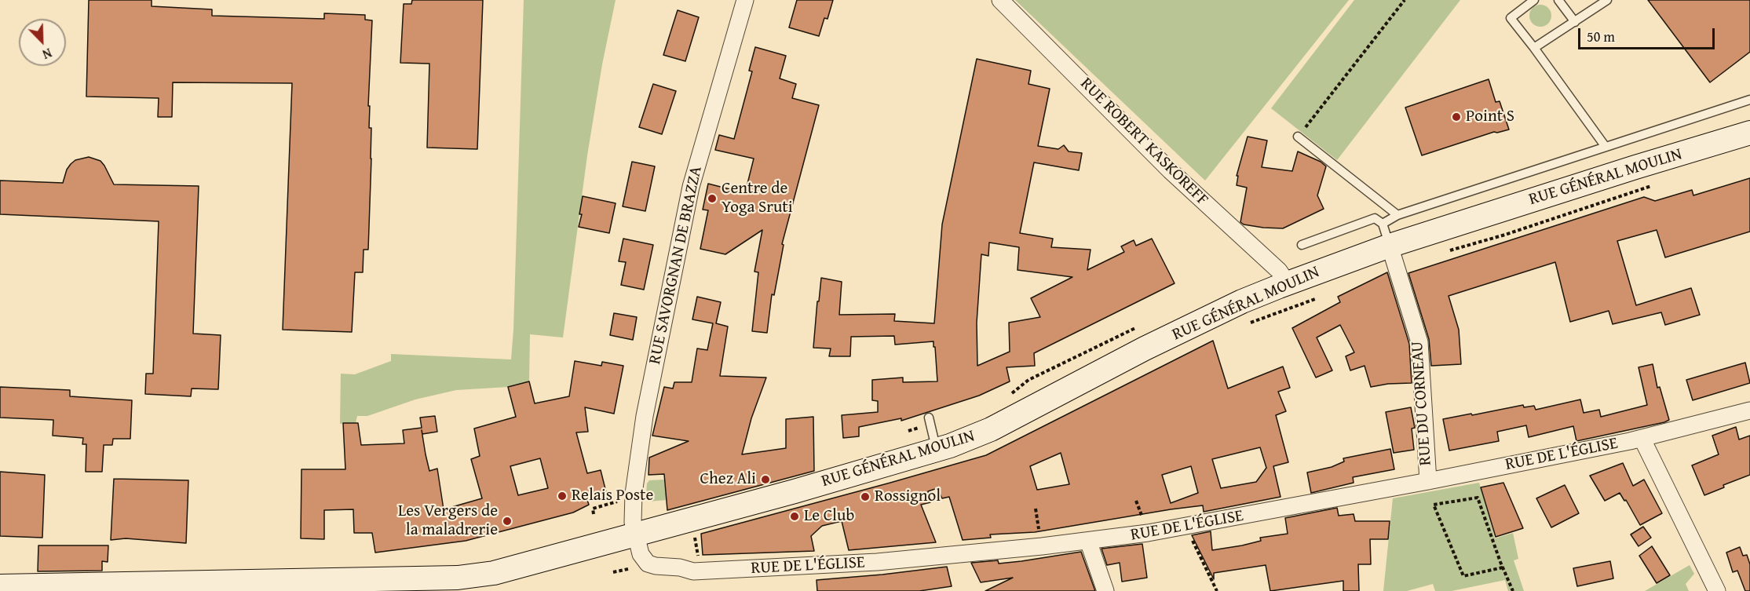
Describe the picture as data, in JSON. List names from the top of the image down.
{
  "streets": {
    "main road": ["RUE GÉNÉRAL MOULIN"],
    "street": [
      "RUE ROBERT KASKOREFF",
      "RUE SAVORGNAN DE BRAZZA",
      "RUE DU CORNEAU",
      "RUE DE L'ÉGLISE"
    ]
  },
  "crossings": [
    ["RUE ROBERT KASKOREFF", "RUE GÉNÉRAL MOULIN"],
    ["RUE GÉNÉRAL MOULIN", "RUE SAVORGNAN DE BRAZZA"],
    ["RUE GÉNÉRAL MOULIN", "RUE DU CORNEAU"],
    ["RUE GÉNÉRAL MOULIN", "RUE DE L'ÉGLISE"],
    ["RUE SAVORGNAN DE BRAZZA", "RUE DE L'ÉGLISE"],
    ["RUE DU CORNEAU", "RUE DE L'ÉGLISE"]
  ],
  "places": [
    "Point S",
    "Centre de Yoga Sruti",
    "Chez Ali",
    "Relais Poste",
    "Rossignol",
    "Le Club",
    "Les Vergers de la maladrerie"
  ],
  "scale_bar": "50 m",
  "north": "bottom right"
}
